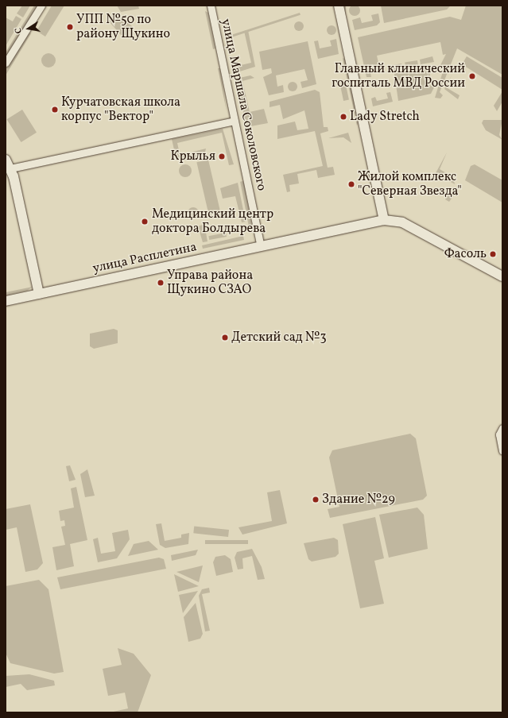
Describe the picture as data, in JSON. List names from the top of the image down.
{
  "streets": {
    "street": ["улица Маршала Соколовского", "улица Расплетина"]
  },
  "crossings": [
    ["улица Маршала Соколовского", "улица Расплетина"]
  ],
  "places": [
    "УПП №50 по району Щукино",
    "Главный клинический госпиталь МВД России",
    "Курчатовская школа корпус \"Вектор\"",
    "Lady Stretch",
    "Крылья",
    "Жилой комплекс \"Северная Звезда\"",
    "Медицинский центр доктора Болдырева",
    "Фасоль",
    "Управа района Щукино СЗАО",
    "Детский сад №3",
    "Здание №29"
  ],
  "north": "left"
}
